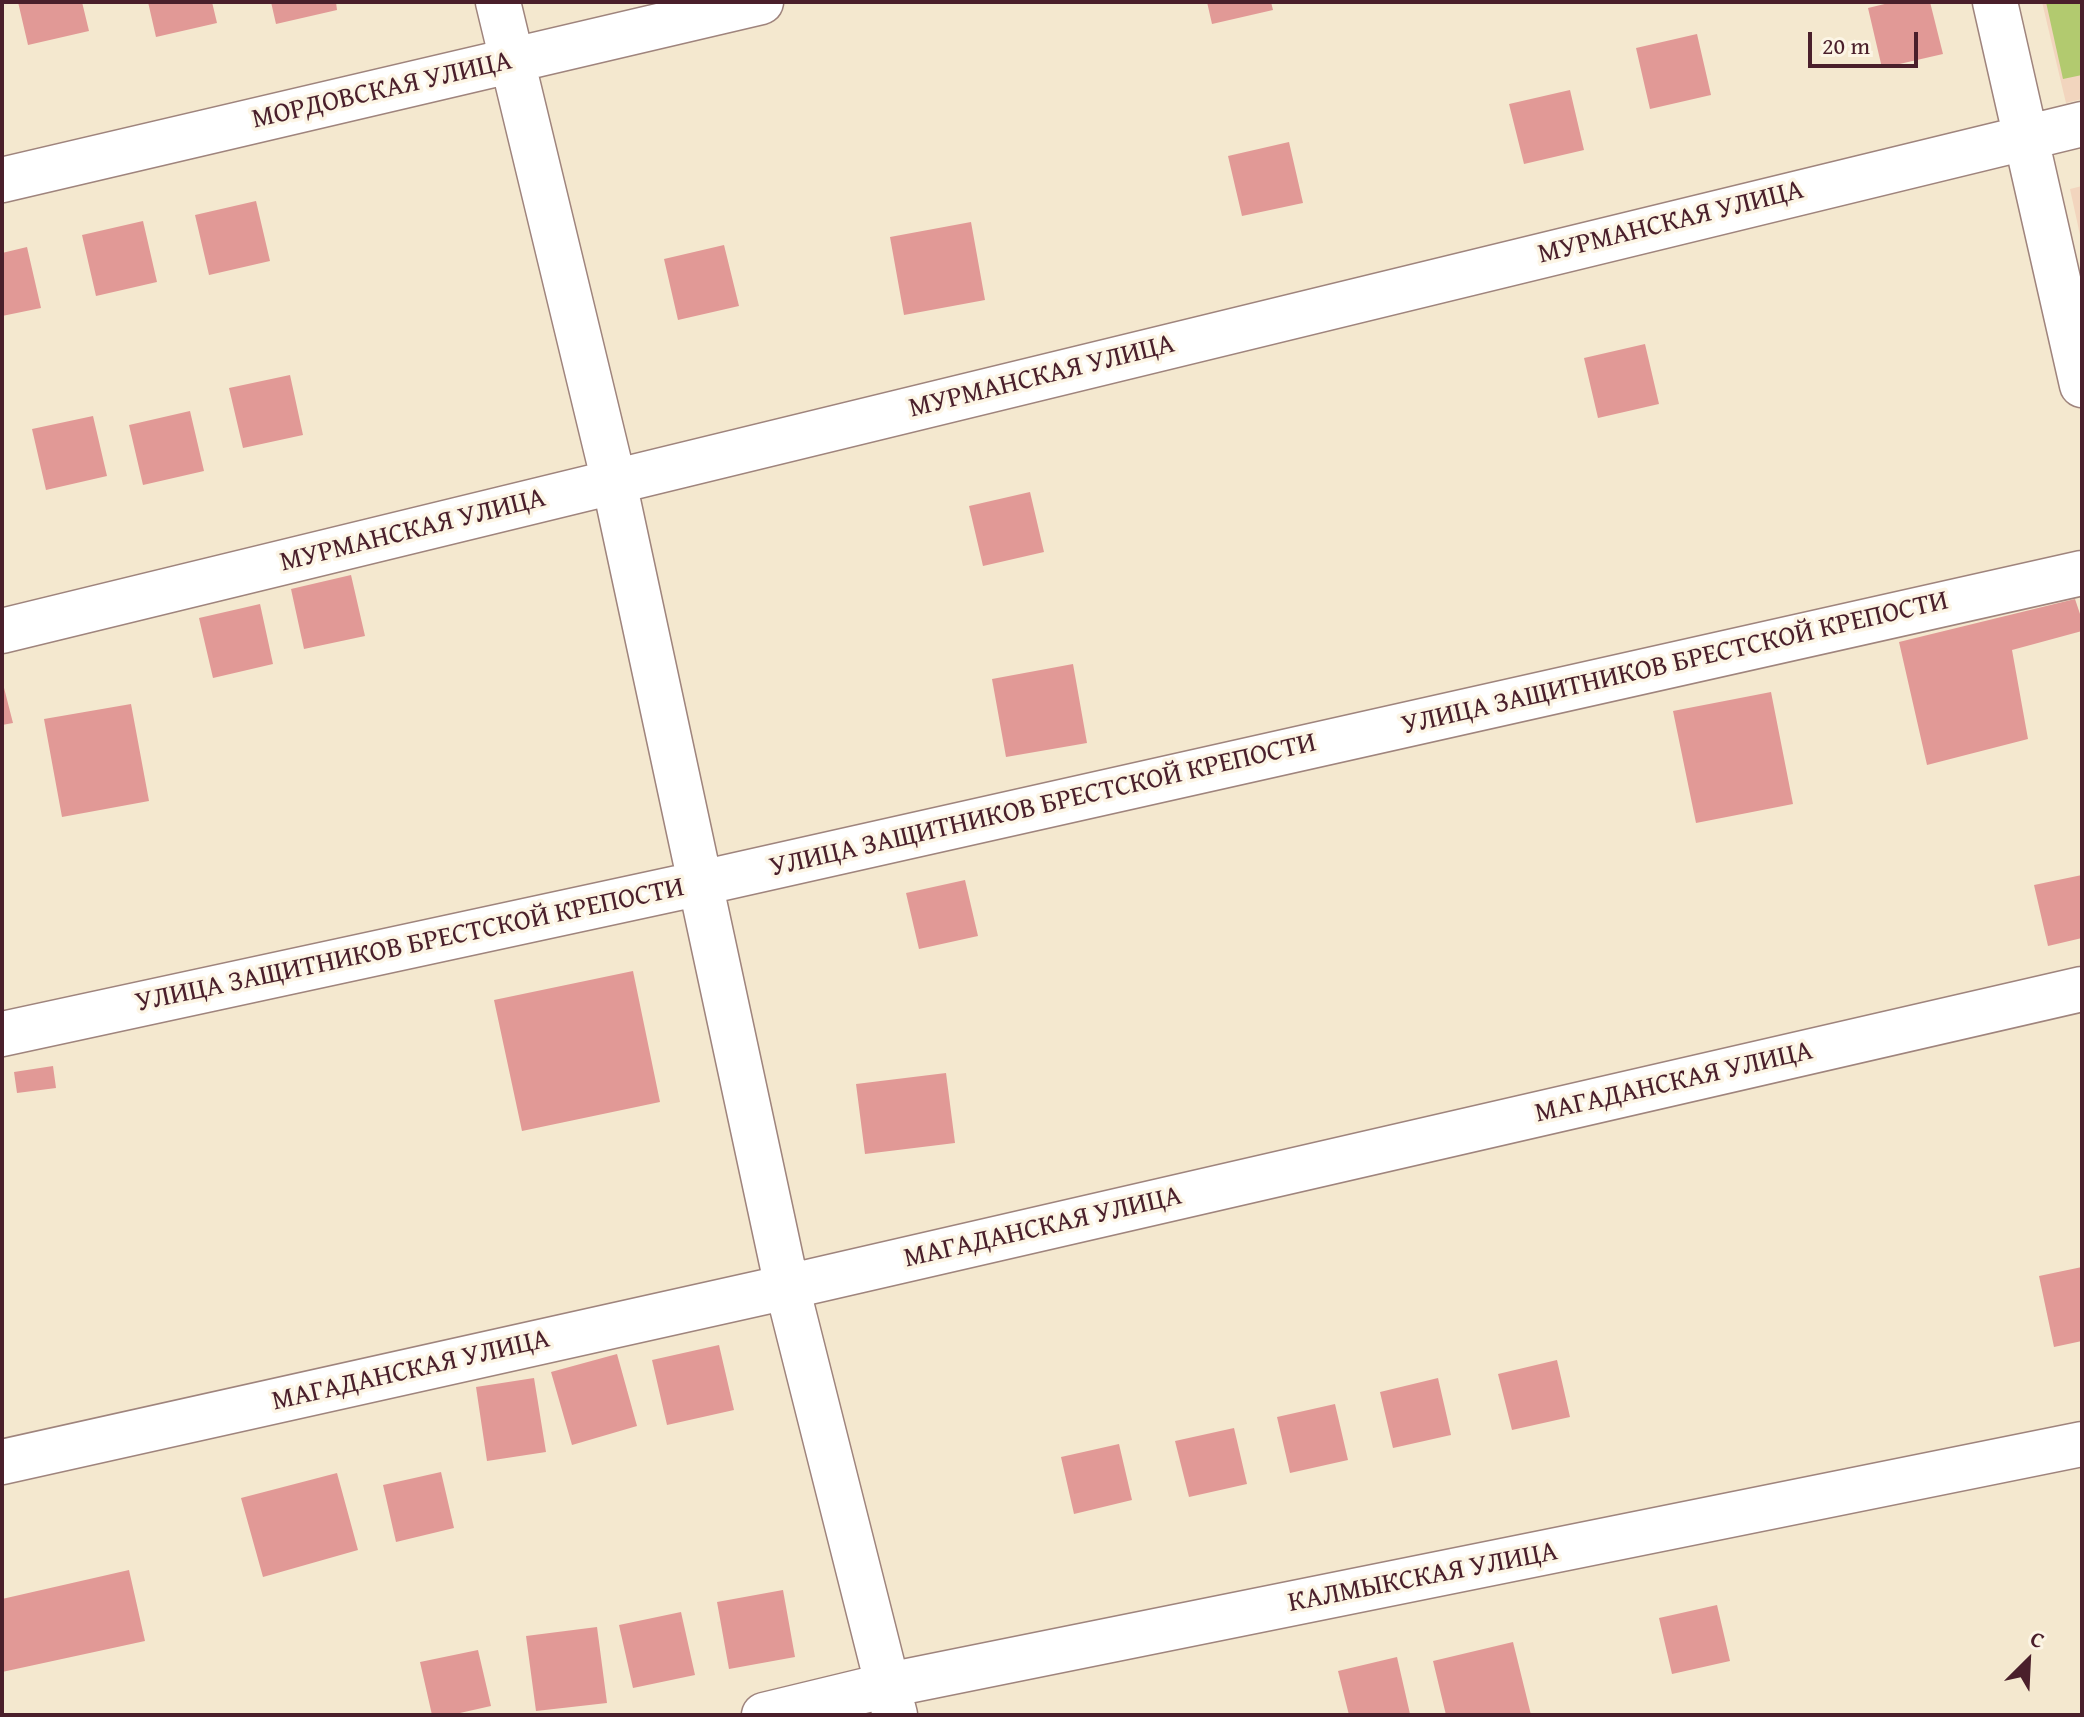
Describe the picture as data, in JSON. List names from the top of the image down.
{
  "streets": {
    "street": [
      "МОРДОВСКАЯ УЛИЦА",
      "МУРМАНСКАЯ УЛИЦА",
      "УЛИЦА ЗАЩИТНИКОВ БРЕСТСКОЙ КРЕПОСТИ",
      "МАГАДАНСКАЯ УЛИЦА",
      "КАЛМЫКСКАЯ УЛИЦА"
    ]
  },
  "scale_bar": "20 m",
  "north": "top right"
}
